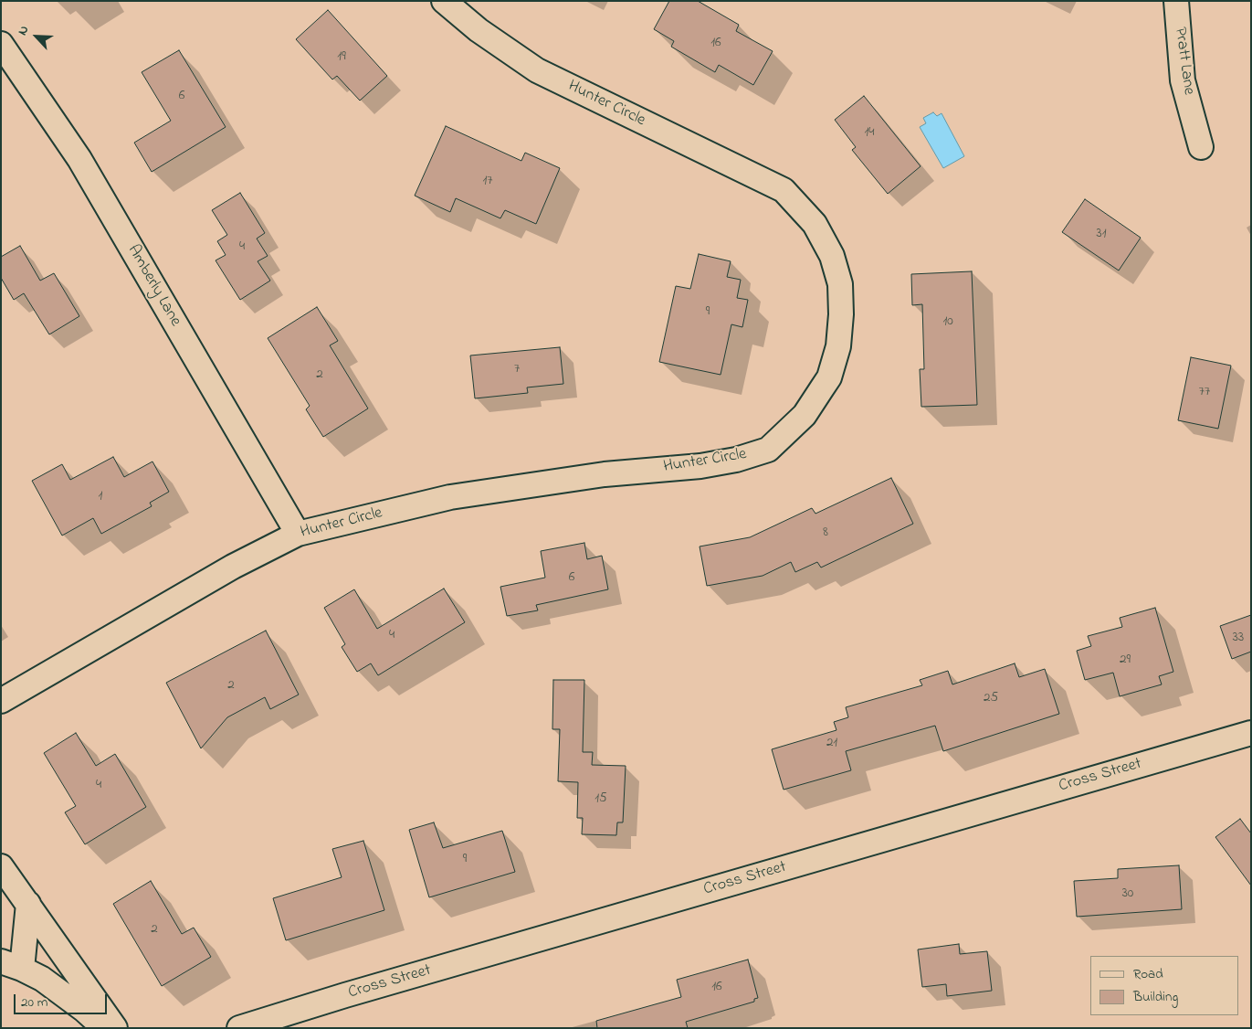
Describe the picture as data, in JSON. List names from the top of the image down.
{
  "streets": {
    "street": [
      "Pratt Lane",
      "Hunter Circle",
      "Amberly Lane",
      "Cross Street"
    ]
  },
  "crossings": [
    ["Hunter Circle", "Amberly Lane"]
  ],
  "house_numbers": [
    "16",
    "19",
    "6",
    "14",
    "17",
    "31",
    "4",
    "9",
    "10",
    "7",
    "2",
    "77",
    "1",
    "8",
    "6",
    "4",
    "33",
    "29",
    "2",
    "25",
    "21",
    "4",
    "15",
    "9",
    "30",
    "2",
    "16"
  ],
  "legend": ["Road", "Building"],
  "scale_bar": "20 m",
  "north": "top left"
}
